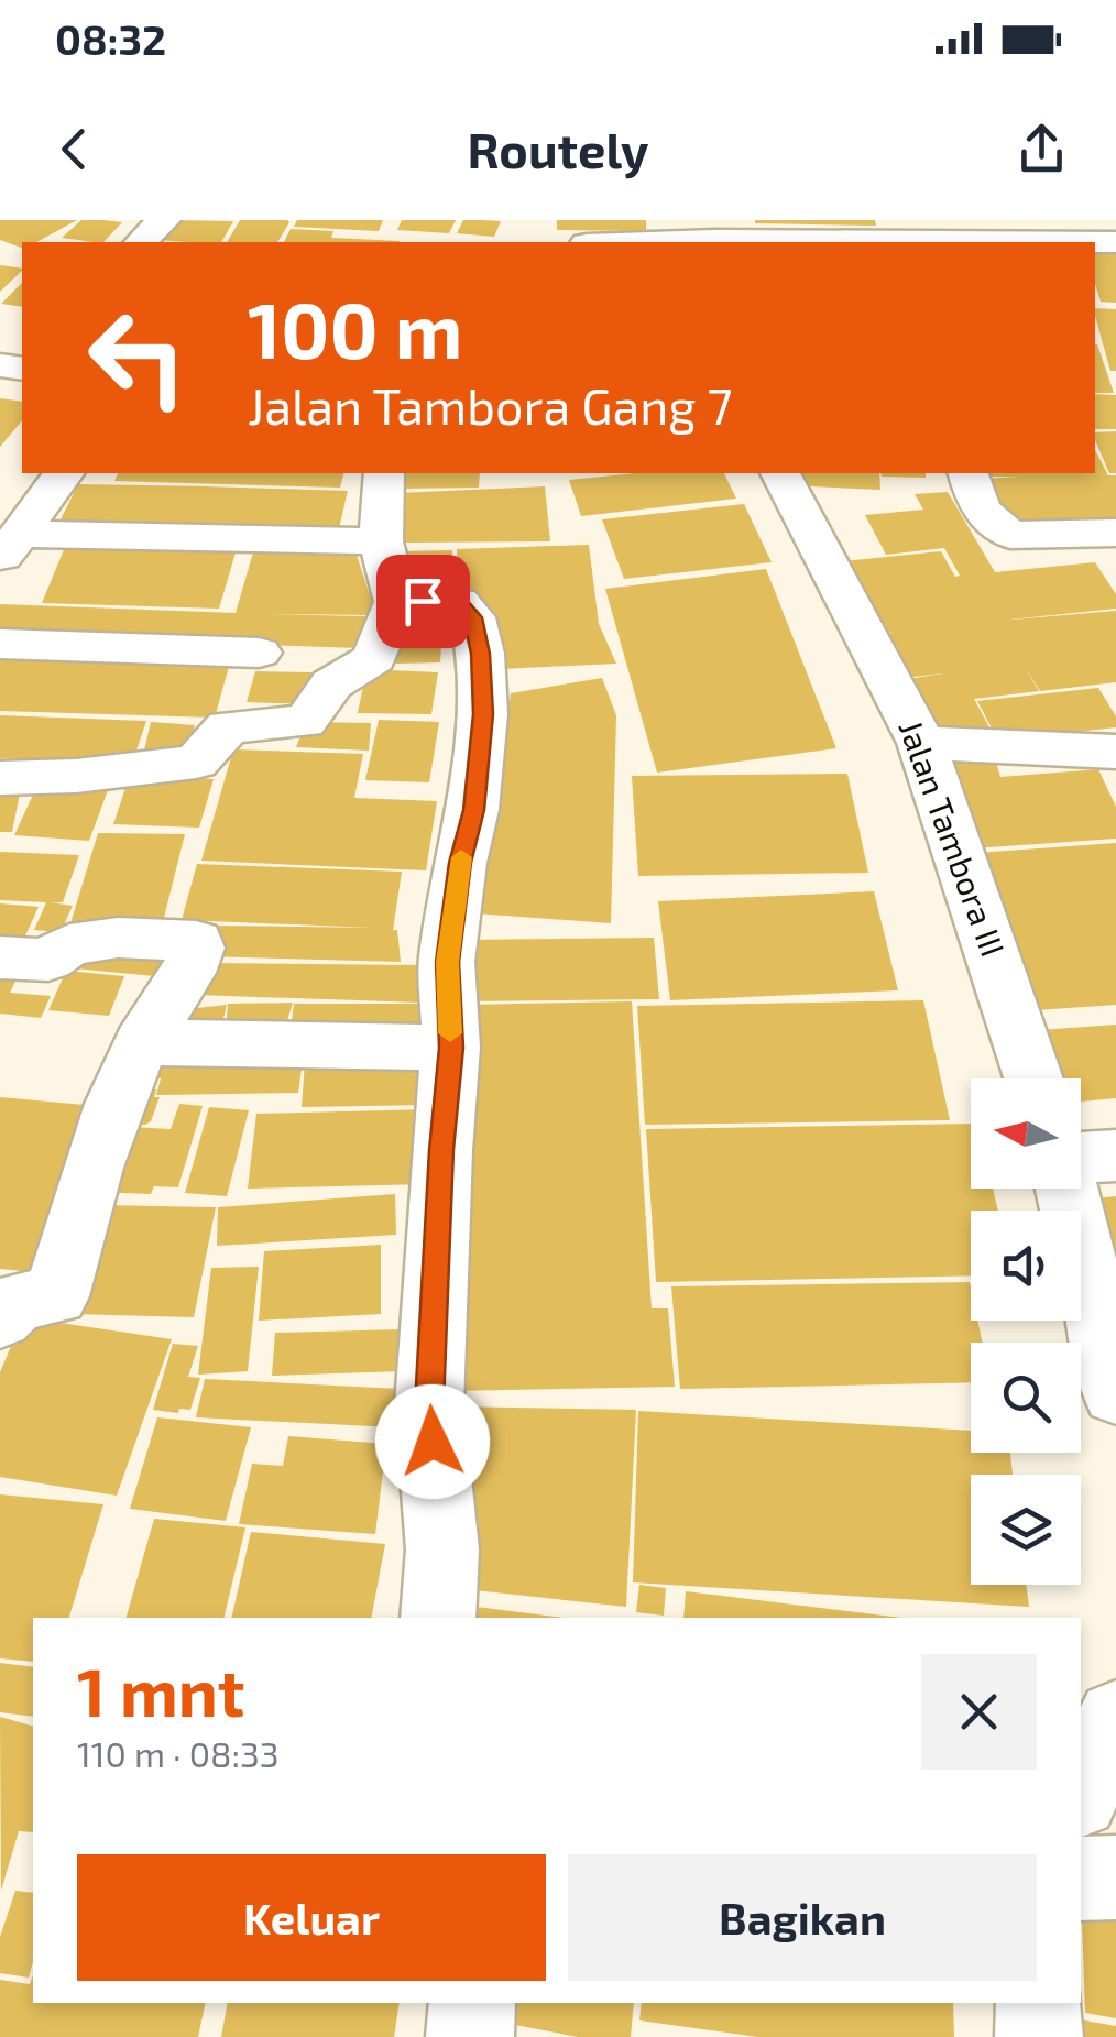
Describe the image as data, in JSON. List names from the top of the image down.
{
  "streets": {
    "street": ["Jalan Tambora III"]
  },
  "north": "left",
  "page": {
    "status": "08:32",
    "header": "Routely",
    "turn": ["100 m", "Jalan Tambora Gang 7"],
    "heading": ["1 mnt", "110 m · 08:33"],
    "buttons": ["Keluar", "Bagikan"]
  }
}
